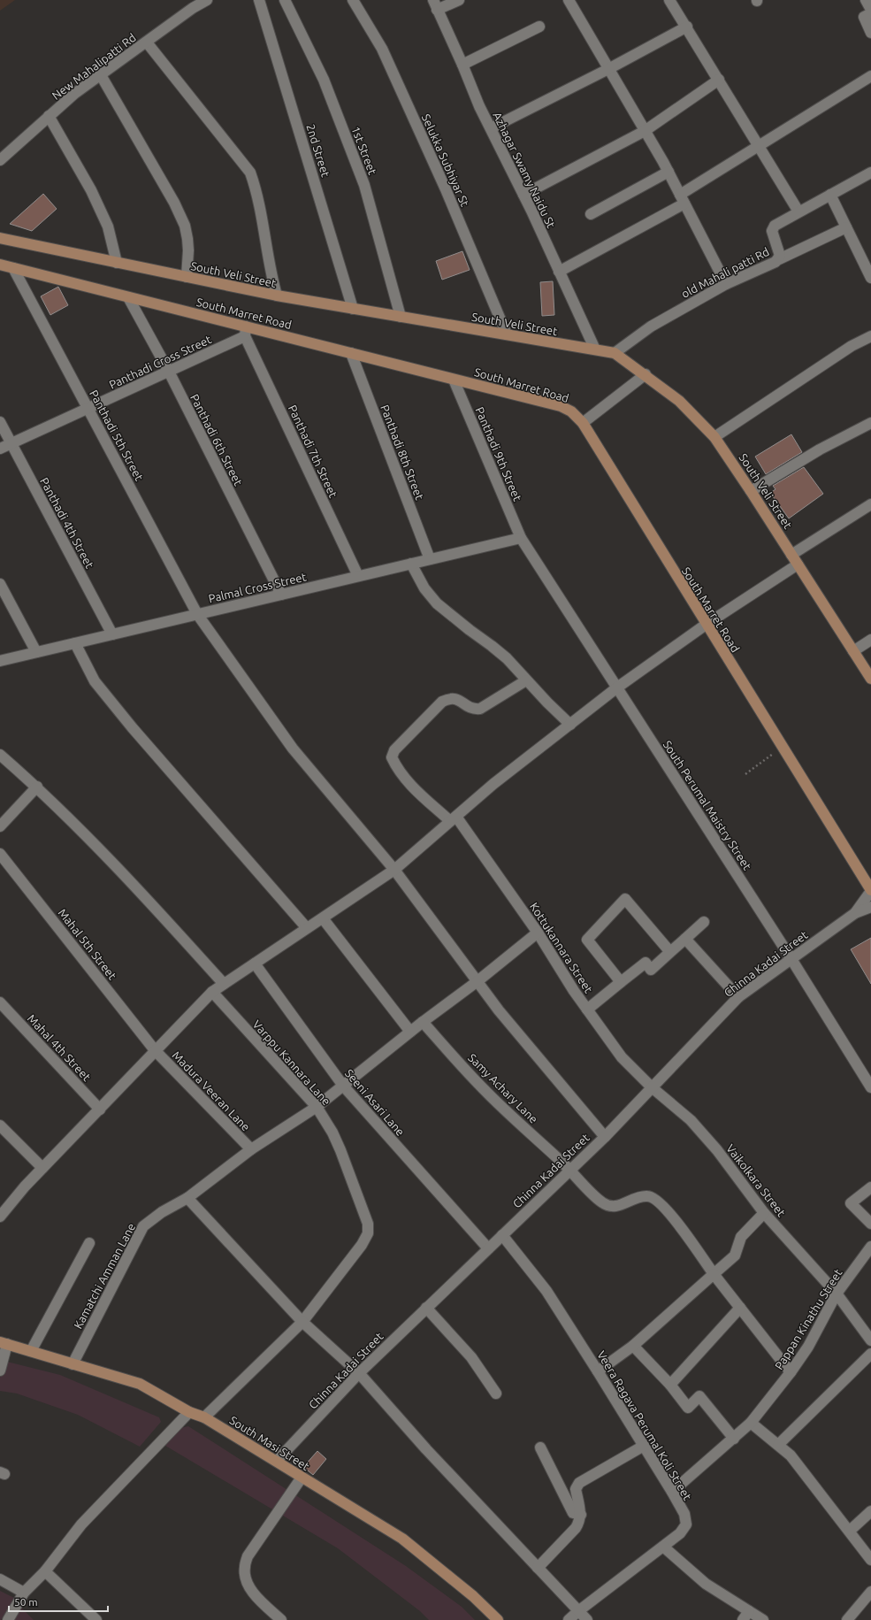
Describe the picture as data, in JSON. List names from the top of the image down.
{
  "streets": {
    "main road": ["South Veli Street", "South Marret Road", "South Masi Street"],
    "street": [
      "New Mahalipatti Rd",
      "2nd Street",
      "1st Street",
      "Selukka Subhiyar St",
      "Azhagar Swamy Naidu St",
      "old Mahali patti Rd",
      "Panthadi Cross Street",
      "Panthadi 5th Street",
      "Panthadi 6th Street",
      "Panthadi 7th Street",
      "Panthadi 8th Street",
      "Panthadi 9th Street",
      "Panthadi 4th Street",
      "Palmal Cross Street",
      "South Perumal Maistry Street",
      "Mahal 5th Street",
      "Kottukannara Street",
      "Chinna Kadai Street",
      "Mahal 4th Street",
      "Varppu Kannara Lane",
      "Samy Achary Lane",
      "Madura Veeran Lane",
      "Seeni Asari Lane",
      "Vaikolkara Street",
      "Kamatchi Amman Lane",
      "Pappan Kinathu Street",
      "Veera Ragava Perumal Koli Street"
    ]
  },
  "crossings": [
    ["2nd Street", "South Veli Street"],
    ["1st Street", "South Veli Street"],
    ["Selukka Subhiyar St", "South Veli Street"],
    ["Azhagar Swamy Naidu St", "South Veli Street"],
    ["old Mahali patti Rd", "South Veli Street"],
    ["South Marret Road", "Panthadi Cross Street"],
    ["South Marret Road", "Panthadi 5th Street"],
    ["South Marret Road", "Panthadi 6th Street"],
    ["South Marret Road", "Panthadi 7th Street"],
    ["South Marret Road", "Panthadi 8th Street"],
    ["South Marret Road", "Panthadi 9th Street"],
    ["South Marret Road", "Chinna Kadai Street"],
    ["Panthadi Cross Street", "Panthadi 5th Street"],
    ["Panthadi Cross Street", "Panthadi 6th Street"],
    ["Panthadi Cross Street", "Panthadi 7th Street"],
    ["Panthadi Cross Street", "Panthadi 4th Street"],
    ["Panthadi 5th Street", "Palmal Cross Street"],
    ["Panthadi 5th Street", "Chinna Kadai Street"],
    ["Panthadi 5th Street", "Kamatchi Amman Lane"],
    ["Panthadi 6th Street", "Palmal Cross Street"],
    ["Panthadi 7th Street", "Palmal Cross Street"],
    ["Panthadi 8th Street", "Palmal Cross Street"],
    ["Panthadi 9th Street", "Palmal Cross Street"],
    ["Panthadi 9th Street", "South Perumal Maistry Street"],
    ["Panthadi 4th Street", "Palmal Cross Street"],
    ["Palmal Cross Street", "South Perumal Maistry Street"],
    ["South Perumal Maistry Street", "Chinna Kadai Street"],
    ["Mahal 5th Street", "Madura Veeran Lane"],
    ["Kottukannara Street", "Chinna Kadai Street"],
    ["Kottukannara Street", "Vaikolkara Street"],
    ["Kottukannara Street", "Kamatchi Amman Lane"],
    ["Chinna Kadai Street", "Samy Achary Lane"],
    ["Chinna Kadai Street", "Seeni Asari Lane"],
    ["Chinna Kadai Street", "Vaikolkara Street"],
    ["Chinna Kadai Street", "Veera Ragava Perumal Koli Street"],
    ["Chinna Kadai Street", "South Masi Street"],
    ["Varppu Kannara Lane", "Kamatchi Amman Lane"],
    ["Varppu Kannara Lane", "South Masi Street"],
    ["Samy Achary Lane", "Kamatchi Amman Lane"],
    ["Samy Achary Lane", "Pappan Kinathu Street"],
    ["Madura Veeran Lane", "Kamatchi Amman Lane"],
    ["Seeni Asari Lane", "Kamatchi Amman Lane"],
    ["Vaikolkara Street", "Pappan Kinathu Street"],
    ["Kamatchi Amman Lane", "South Masi Street"],
    ["Pappan Kinathu Street", "Veera Ragava Perumal Koli Street"]
  ],
  "scale_bar": "50 m"
}
